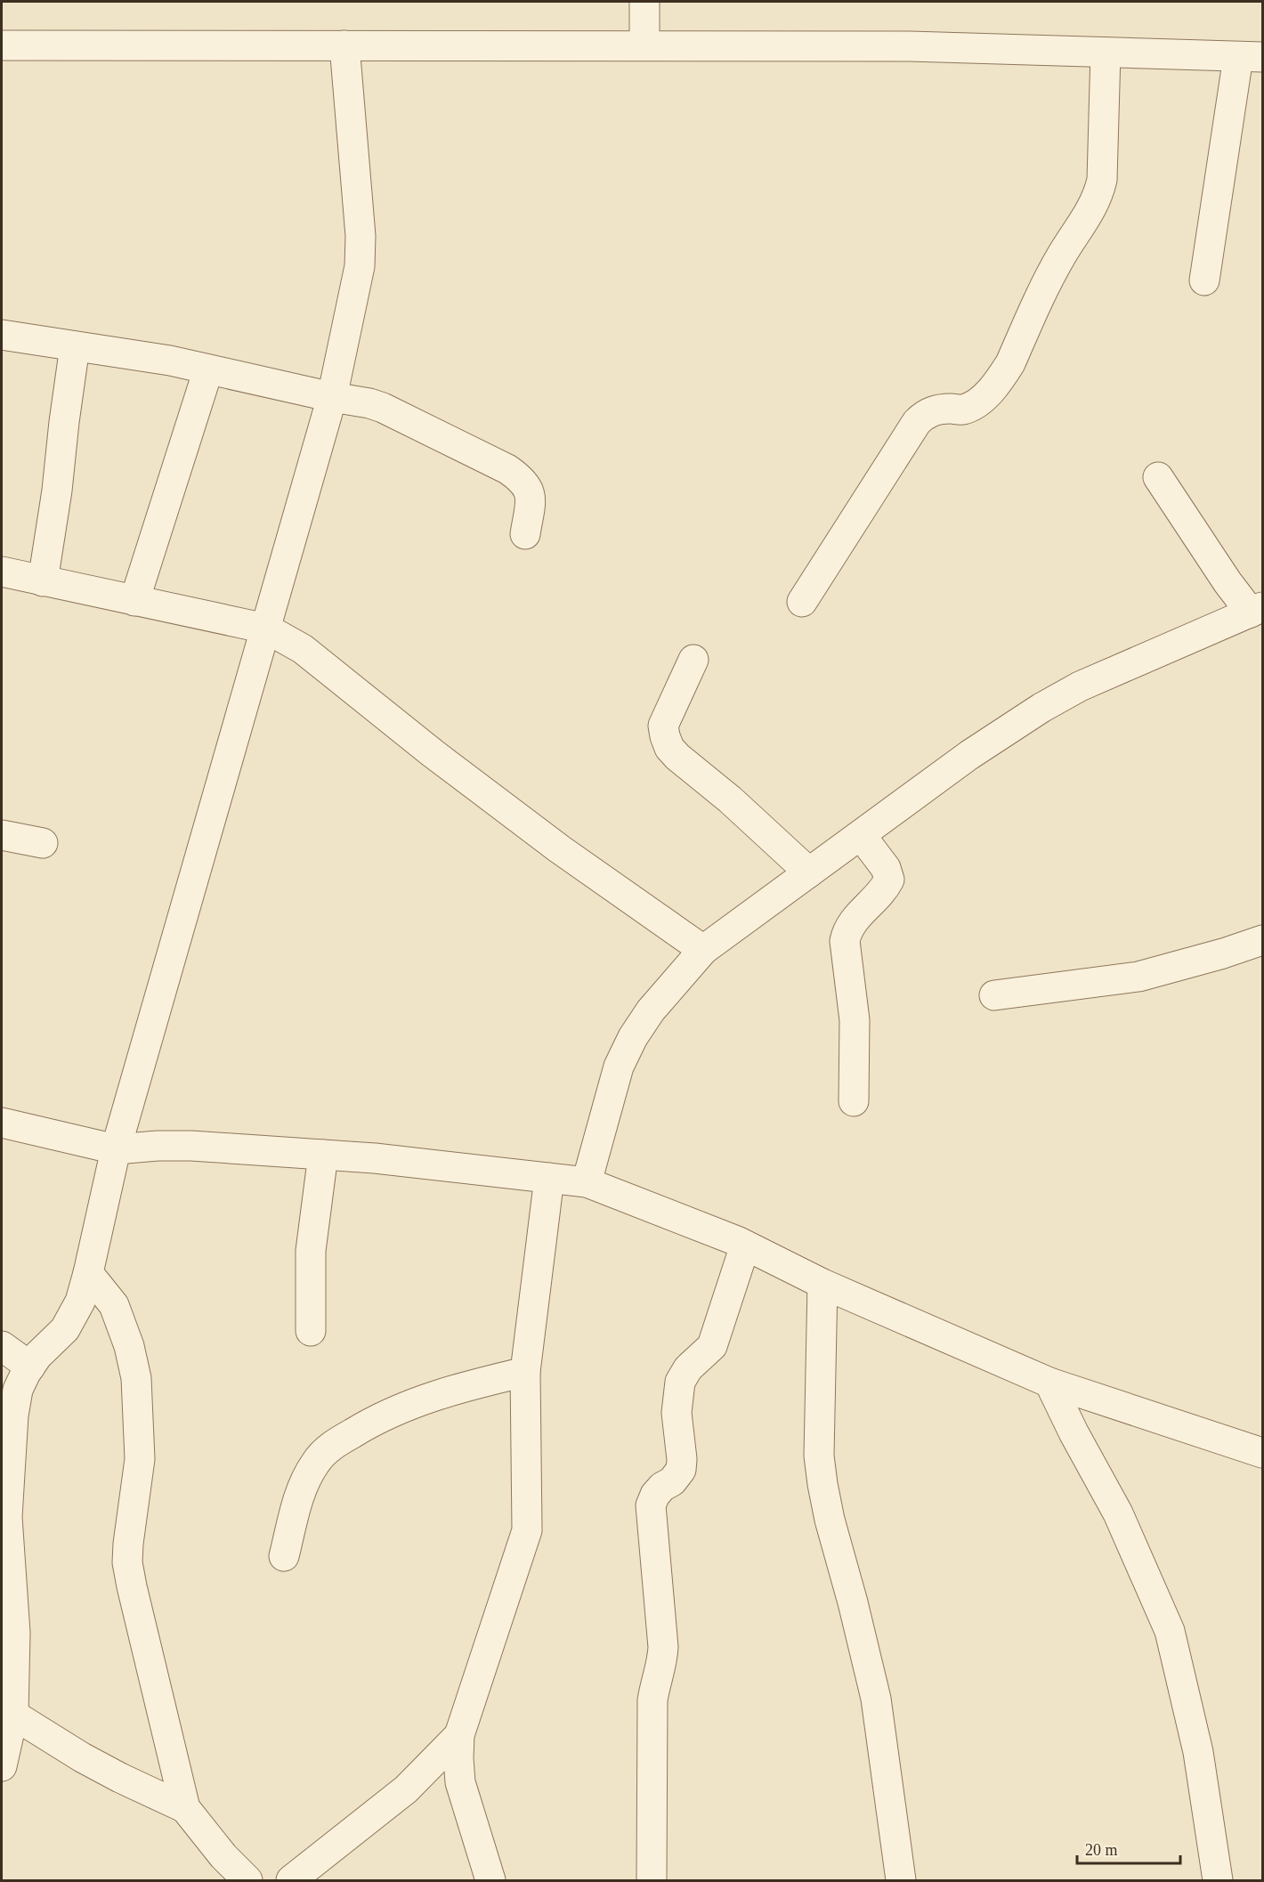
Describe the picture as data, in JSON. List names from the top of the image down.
{
  "scale_bar": "20 m"
}
